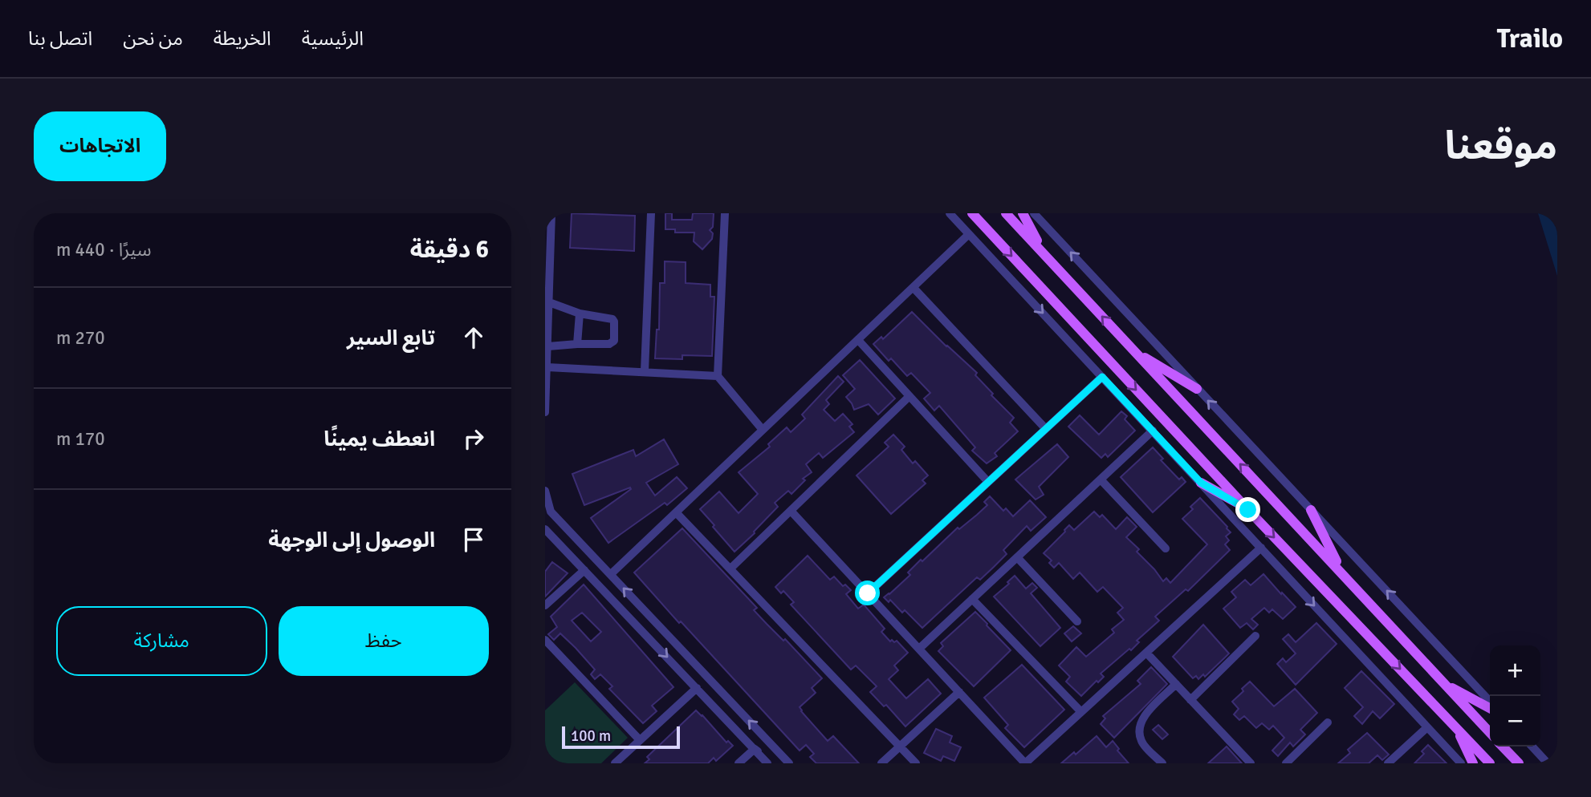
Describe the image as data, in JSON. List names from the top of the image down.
{
  "scale_bar": "100 m",
  "page": {
    "header": "Trailo",
    "nav": [
      "الرئيسية",
      "الخريطة",
      "من نحن",
      "اتصل بنا"
    ],
    "title": "موقعنا",
    "buttons": [
      "الاتجاهات",
      ["حفظ", "مشاركة"]
    ],
    "heading": ["6 دقيقة", "سيرًا · 440 m"],
    "list": [
      ["تابع السير", "270 m"],
      ["انعطف يمينًا", "170 m"],
      "الوصول إلى الوجهة"
    ],
    "map_buttons": ["+", "−"],
    "scale": "100 m"
  }
}
